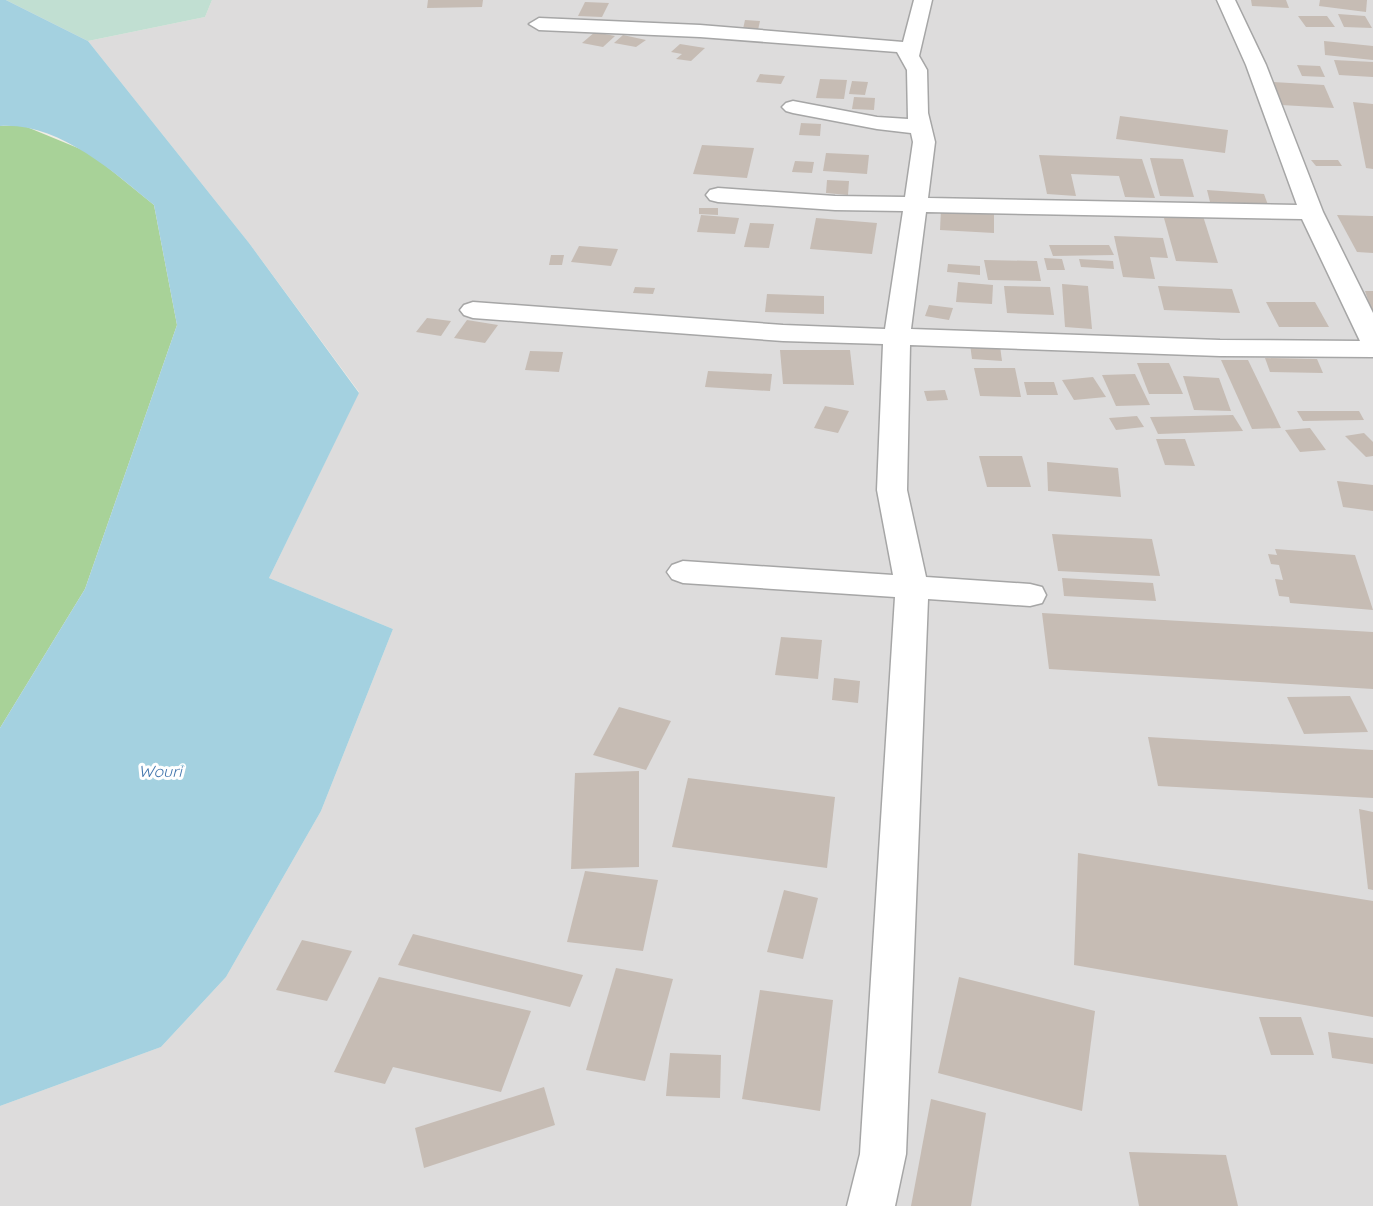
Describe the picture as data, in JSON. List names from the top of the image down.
{
  "water": ["Wouri"]
}
